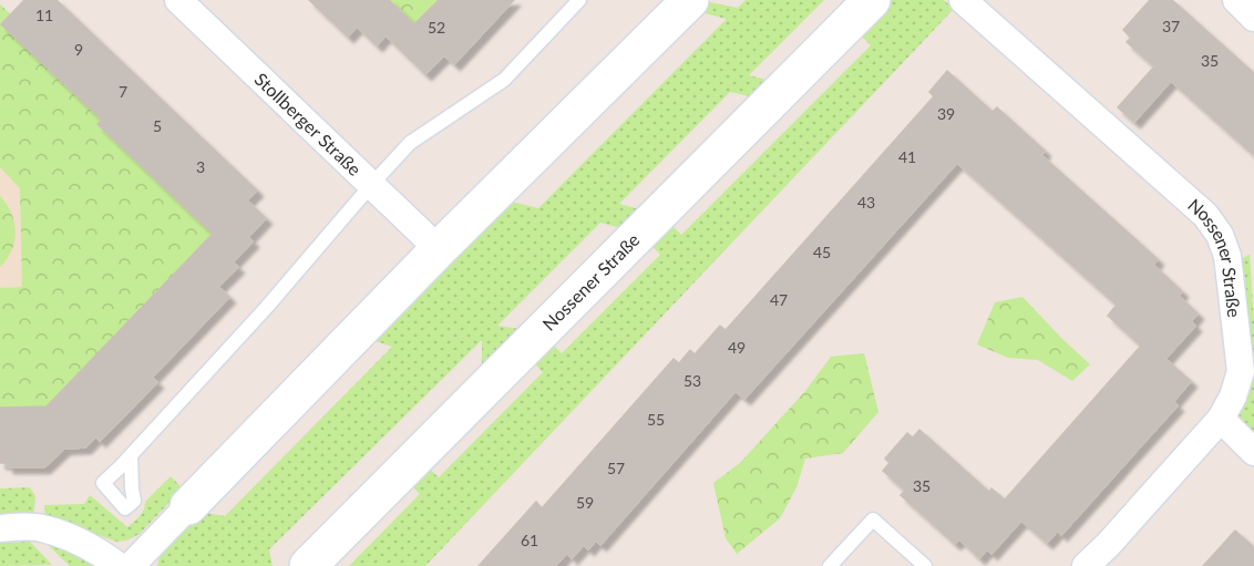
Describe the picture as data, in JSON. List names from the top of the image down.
{
  "streets": {
    "street": ["Stollberger Straße", "Nossener Straße"]
  },
  "house_numbers": [
    "11",
    "37",
    "52",
    "9",
    "35",
    "7",
    "39",
    "5",
    "41",
    "3",
    "43",
    "45",
    "47",
    "49",
    "53",
    "55",
    "57",
    "35",
    "59",
    "61"
  ]
}
